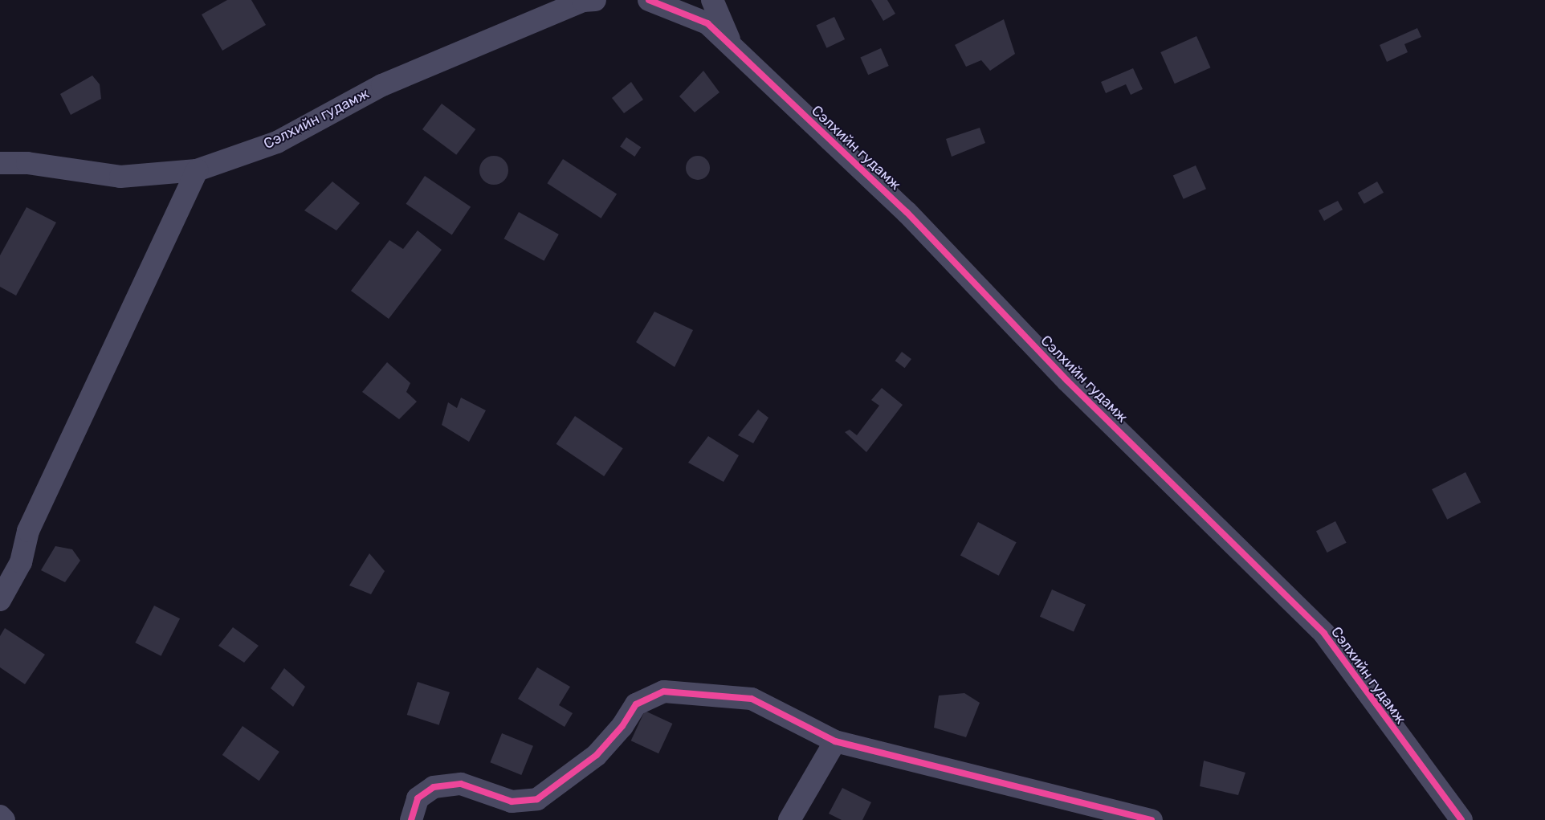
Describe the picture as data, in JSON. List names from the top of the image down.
{
  "streets": {
    "street": ["Сэлхийн гудамж"]
  }
}
